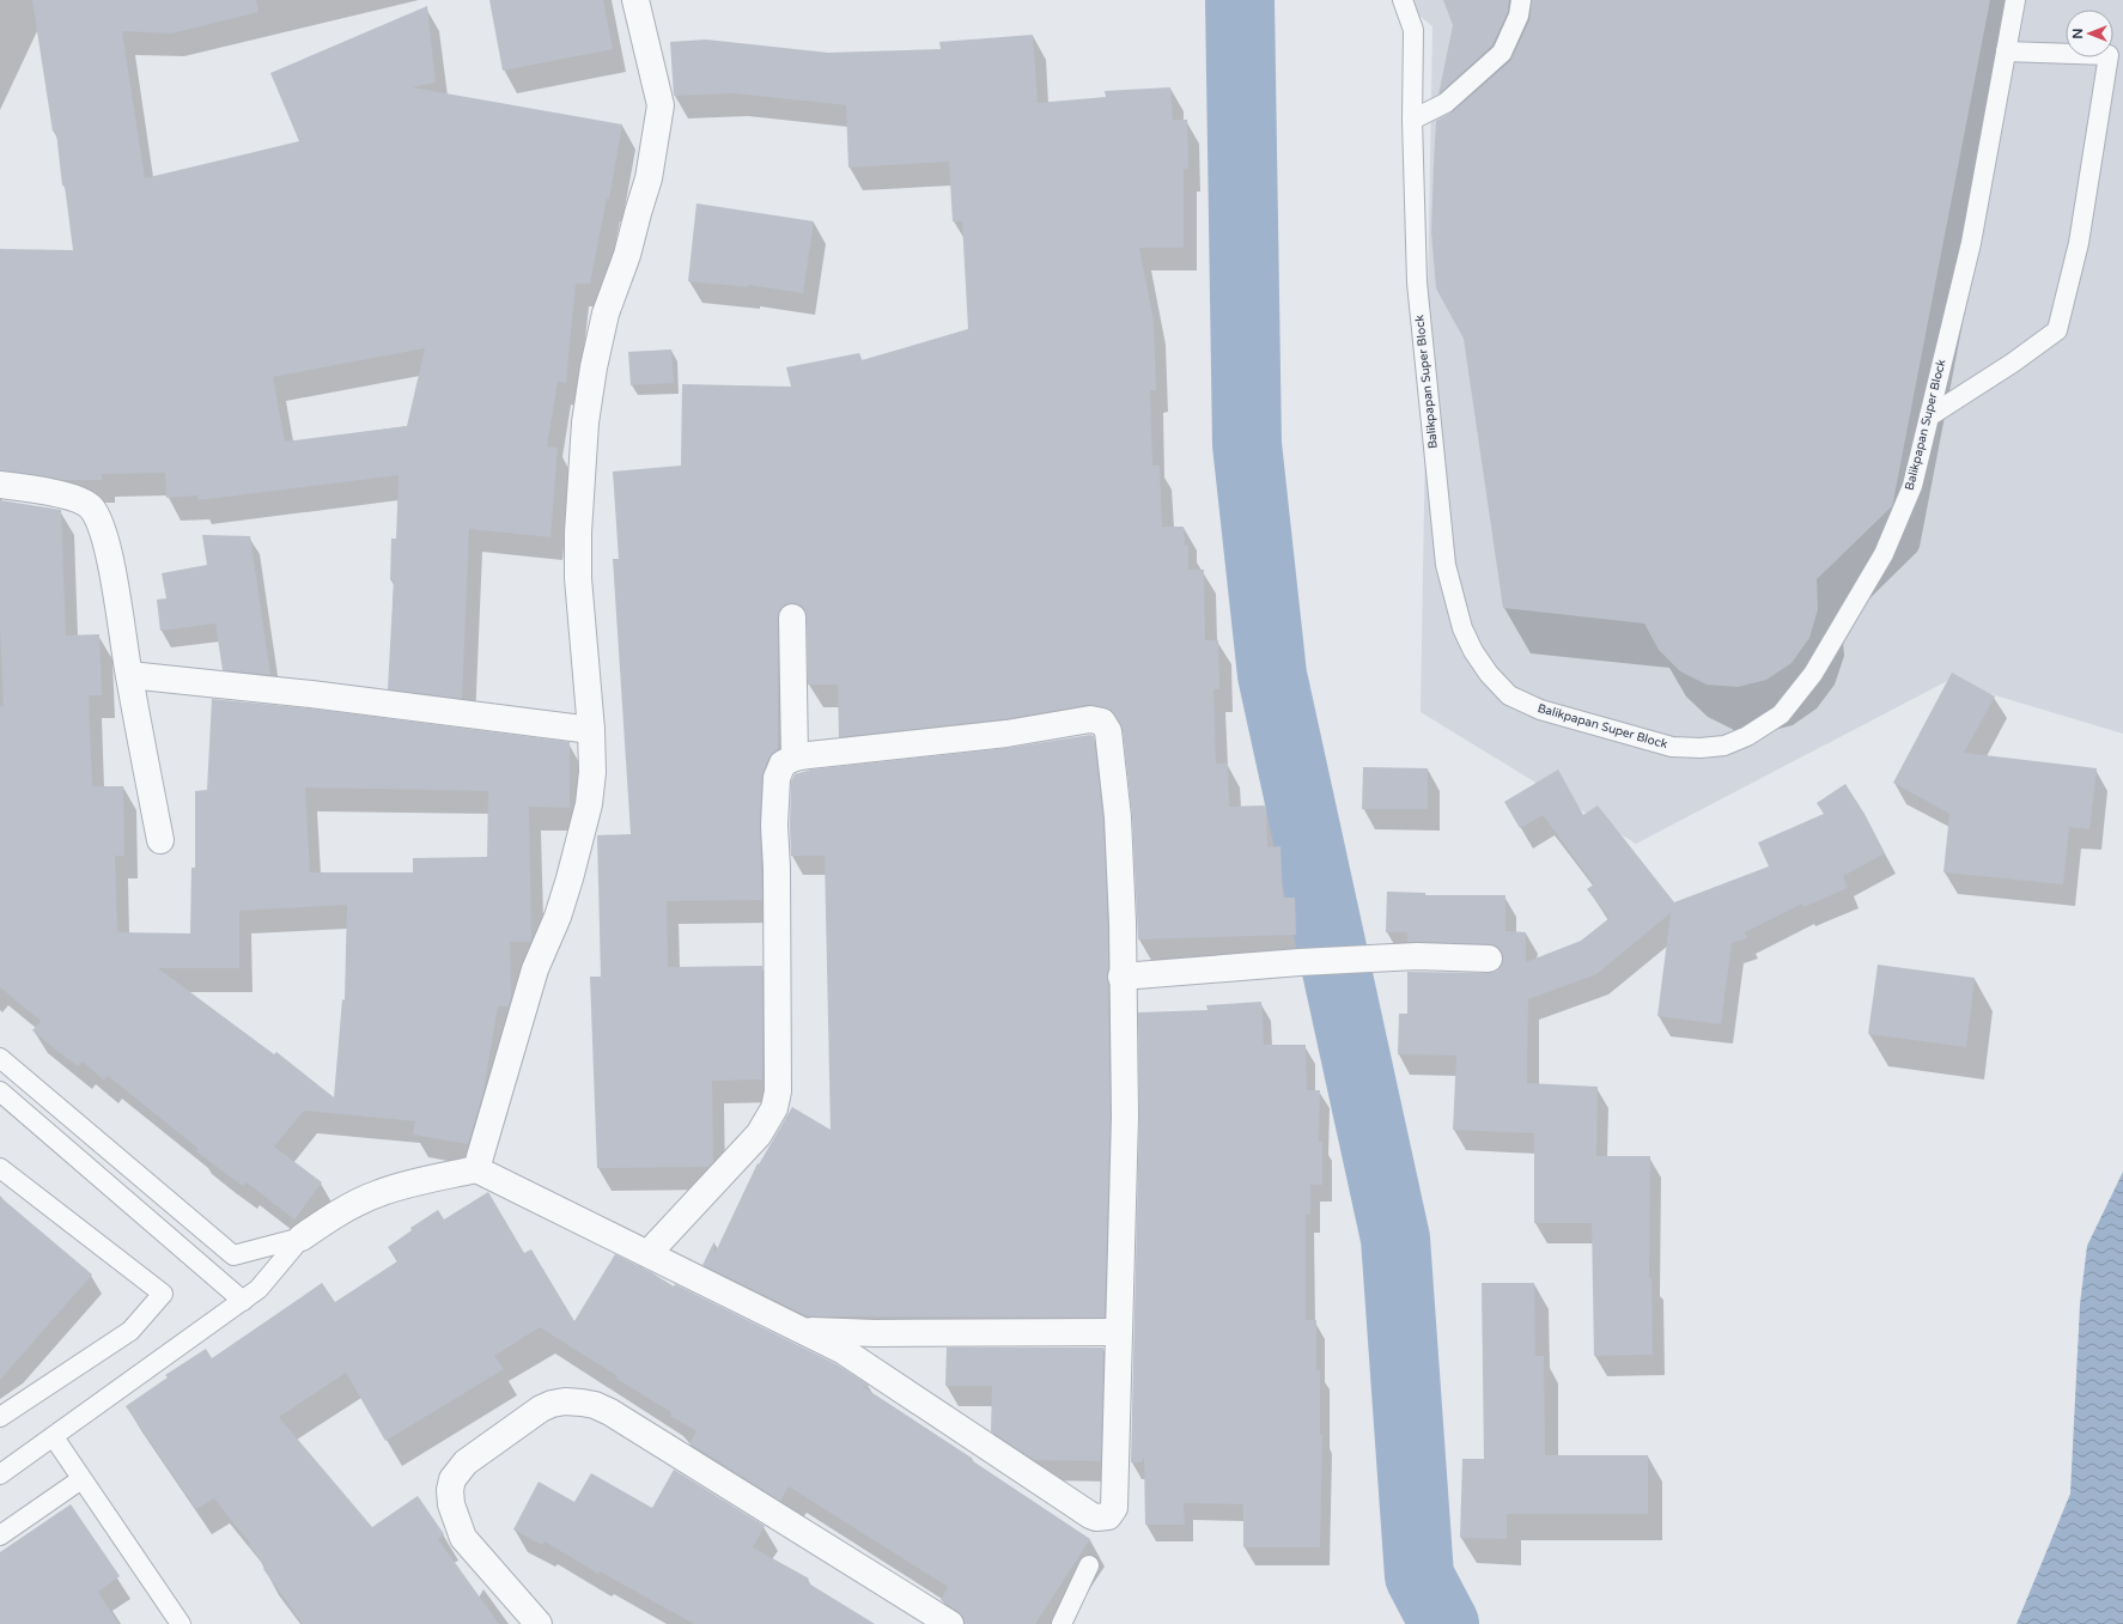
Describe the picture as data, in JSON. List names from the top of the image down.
{
  "streets": {
    "lane": ["Balikpapan Super Block"]
  },
  "north": "left"
}
